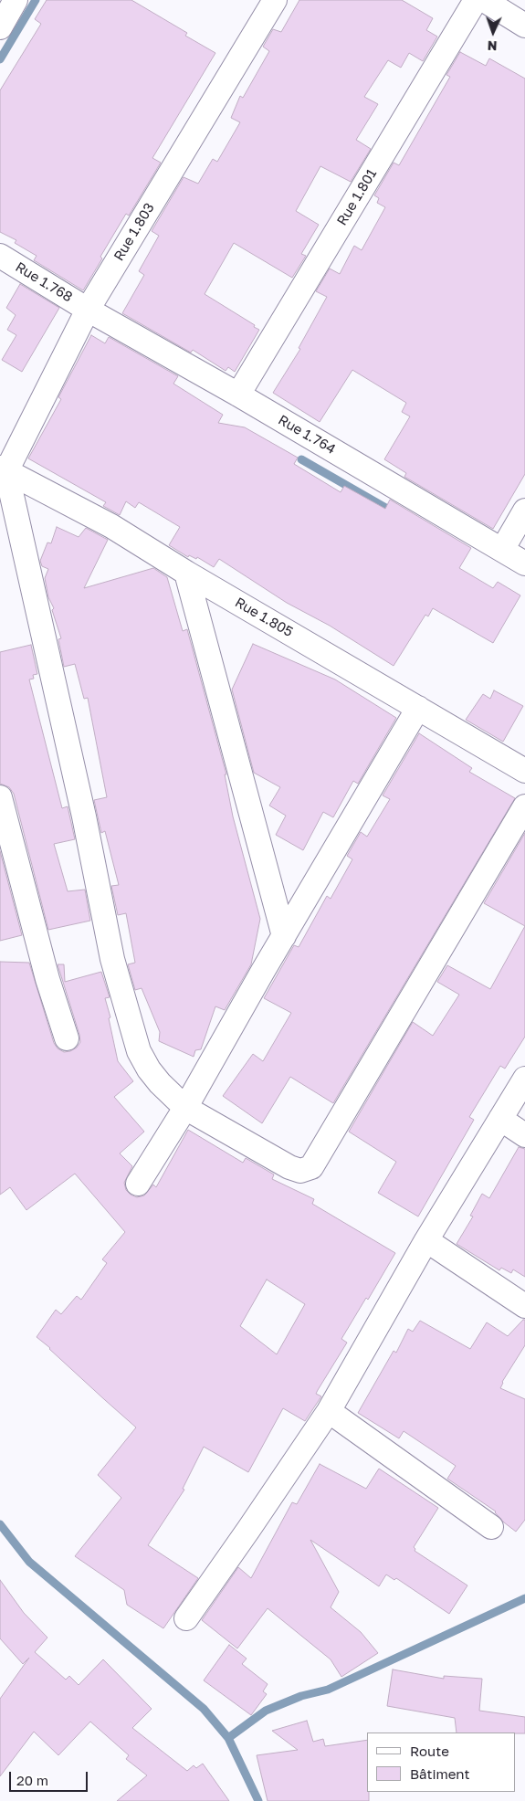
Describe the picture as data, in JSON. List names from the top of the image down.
{
  "streets": {
    "street": [
      "Rue 1.801",
      "Rue 1.803",
      "Rue 1.768",
      "Rue 1.764",
      "Rue 1.805"
    ]
  },
  "crossings": [
    ["Rue 1.801", "Rue 1.764"],
    ["Rue 1.803", "Rue 1.768"],
    ["Rue 1.803", "Rue 1.764"],
    ["Rue 1.803", "Rue 1.805"],
    ["Rue 1.768", "Rue 1.764"]
  ],
  "legend": ["Route", "Bâtiment"],
  "scale_bar": "20 m",
  "north": "bottom"
}
